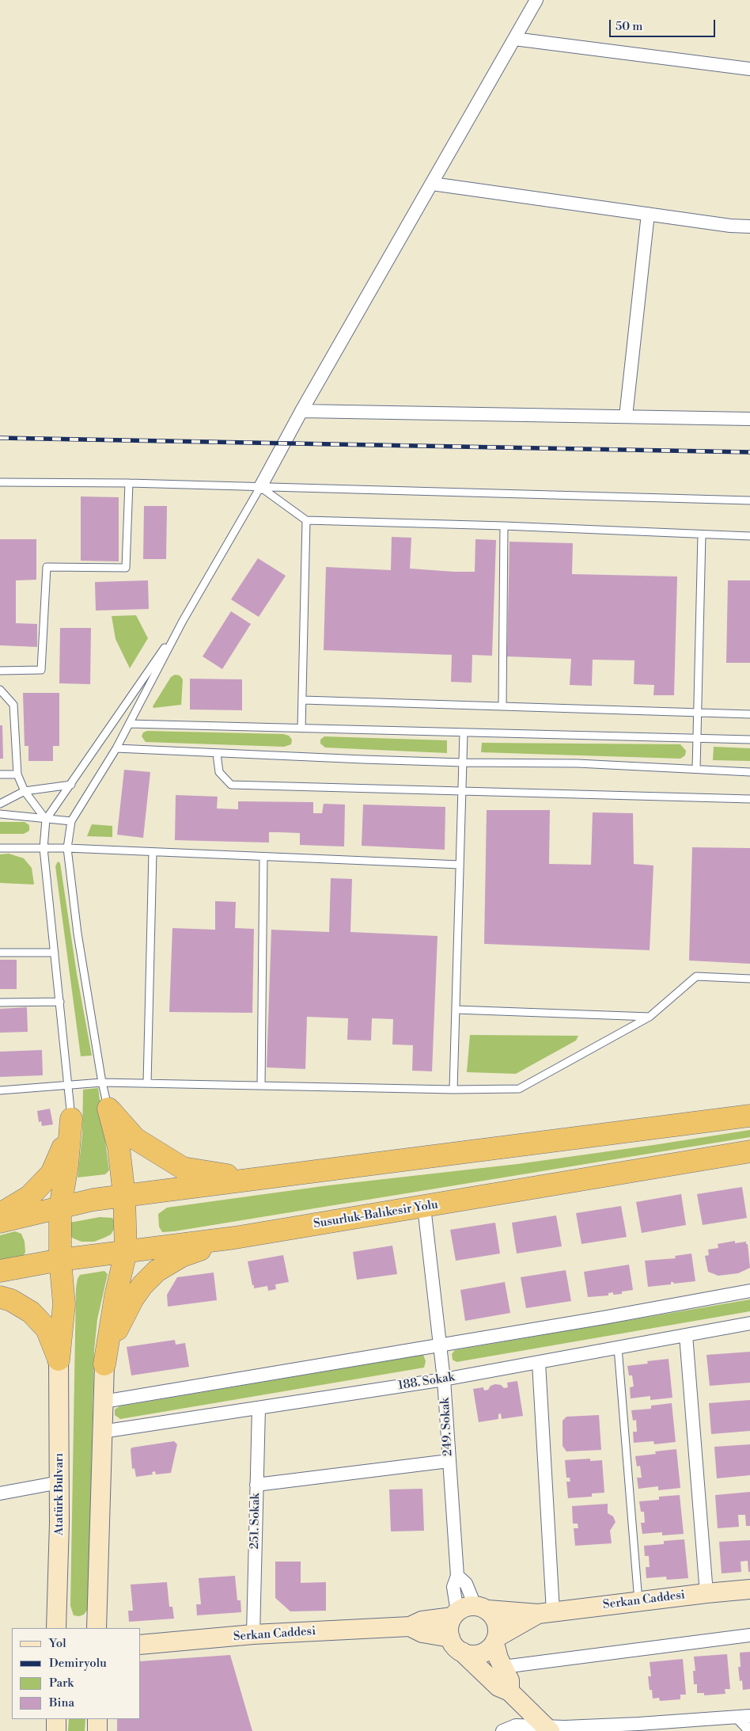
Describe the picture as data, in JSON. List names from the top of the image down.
{
  "streets": {
    "highway": ["Susurluk-Balıkesir Yolu"],
    "main road": ["Atatürk Bulvarı", "Serkan Caddesi"],
    "street": ["188. Sokak", "249. Sokak", "251. Sokak"]
  },
  "crossings": [
    ["Susurluk-Balıkesir Yolu", "249. Sokak"],
    ["188. Sokak", "249. Sokak"],
    ["188. Sokak", "251. Sokak"],
    ["249. Sokak", "Serkan Caddesi"],
    ["251. Sokak", "Serkan Caddesi"]
  ],
  "legend": [
    "Yol",
    "Demiryolu",
    "Park",
    "Bina"
  ],
  "scale_bar": "50 m"
}
